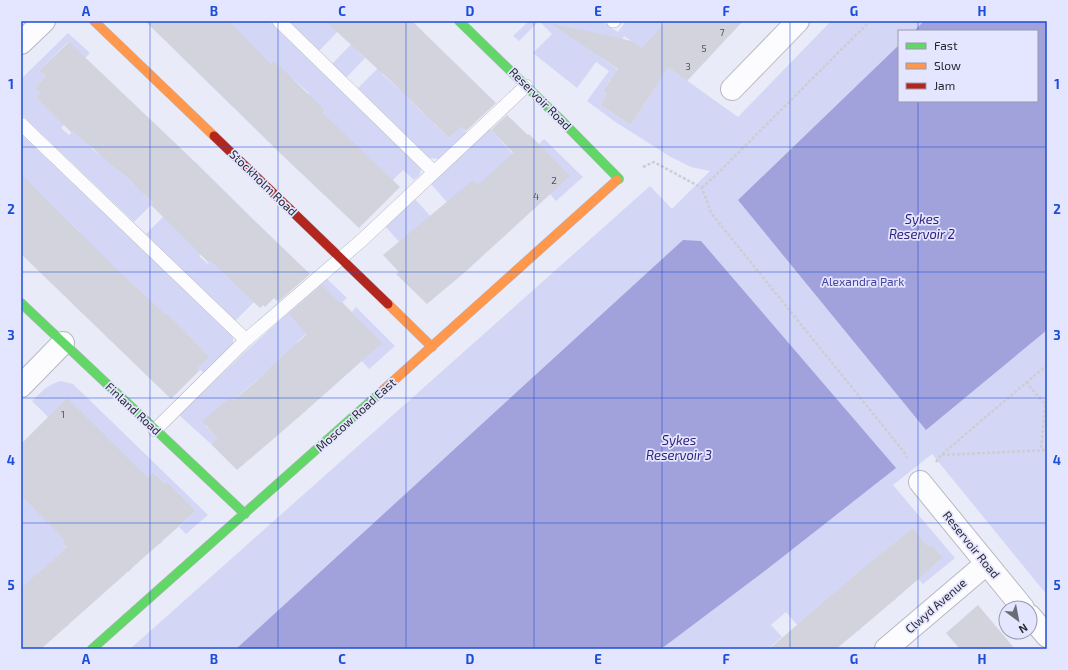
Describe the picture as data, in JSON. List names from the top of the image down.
{
  "streets": {
    "street": [
      "Reservoir Road",
      "Stockholm Road",
      "Finland Road",
      "Moscow Road East",
      "Clwyd Avenue"
    ]
  },
  "crossings": [
    ["Reservoir Road", "Moscow Road East"],
    ["Reservoir Road", "Clwyd Avenue"],
    ["Stockholm Road", "Moscow Road East"],
    ["Finland Road", "Moscow Road East"]
  ],
  "water": ["Sykes Reservoir 2", "Sykes Reservoir 3"],
  "parks": ["Alexandra Park"],
  "house_numbers": [
    "7",
    "5",
    "3",
    "2",
    "4",
    "1"
  ],
  "legend": ["Fast", "Slow", "Jam"],
  "north": "bottom right",
  "grid": {
    "columns": [
      "A",
      "B",
      "C",
      "D",
      "E",
      "F",
      "G",
      "H"
    ],
    "rows": [
      "1",
      "2",
      "3",
      "4",
      "5"
    ]
  }
}
